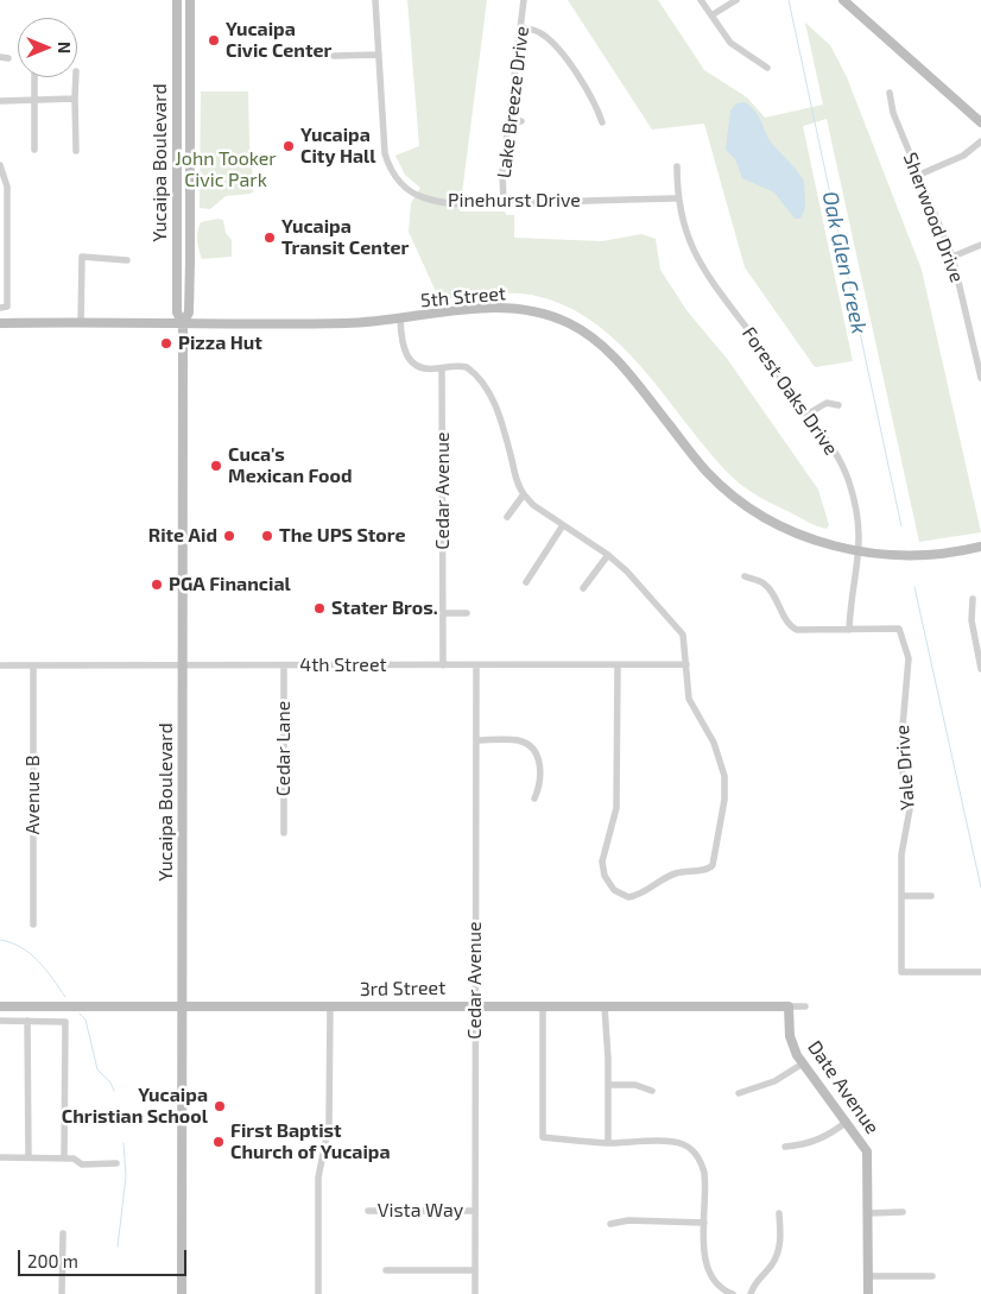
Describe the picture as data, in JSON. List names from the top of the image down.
{
  "streets": {
    "main road": [
      "Yucaipa Boulevard",
      "5th Street",
      "3rd Street",
      "Date Avenue"
    ],
    "street": [
      "Lake Breeze Drive",
      "Pinehurst Drive",
      "Sherwood Drive",
      "Forest Oaks Drive",
      "Cedar Avenue",
      "4th Street",
      "Cedar Lane",
      "Yale Drive",
      "Avenue B",
      "Vista Way"
    ]
  },
  "crossings": [
    ["Lake Breeze Drive", "Pinehurst Drive"],
    ["Yucaipa Boulevard", "5th Street"],
    ["Yucaipa Boulevard", "4th Street"],
    ["Yucaipa Boulevard", "3rd Street"],
    ["Pinehurst Drive", "Forest Oaks Drive"],
    ["5th Street", "Forest Oaks Drive"],
    ["Forest Oaks Drive", "Yale Drive"],
    ["Cedar Avenue", "4th Street"],
    ["Cedar Avenue", "3rd Street"],
    ["Cedar Avenue", "Vista Way"],
    ["4th Street", "Cedar Lane"],
    ["4th Street", "Avenue B"],
    ["3rd Street", "Date Avenue"]
  ],
  "water": ["Oak Glen Creek"],
  "parks": ["John Tooker Civic Park"],
  "places": [
    "Yucaipa Civic Center",
    "Yucaipa City Hall",
    "Yucaipa Transit Center",
    "Pizza Hut",
    "Cuca's Mexican Food",
    "Rite Aid",
    "The UPS Store",
    "PGA Financial",
    "Stater Bros.",
    "Yucaipa Christian School",
    "First Baptist Church of Yucaipa"
  ],
  "scale_bar": "200 m",
  "north": "right"
}
